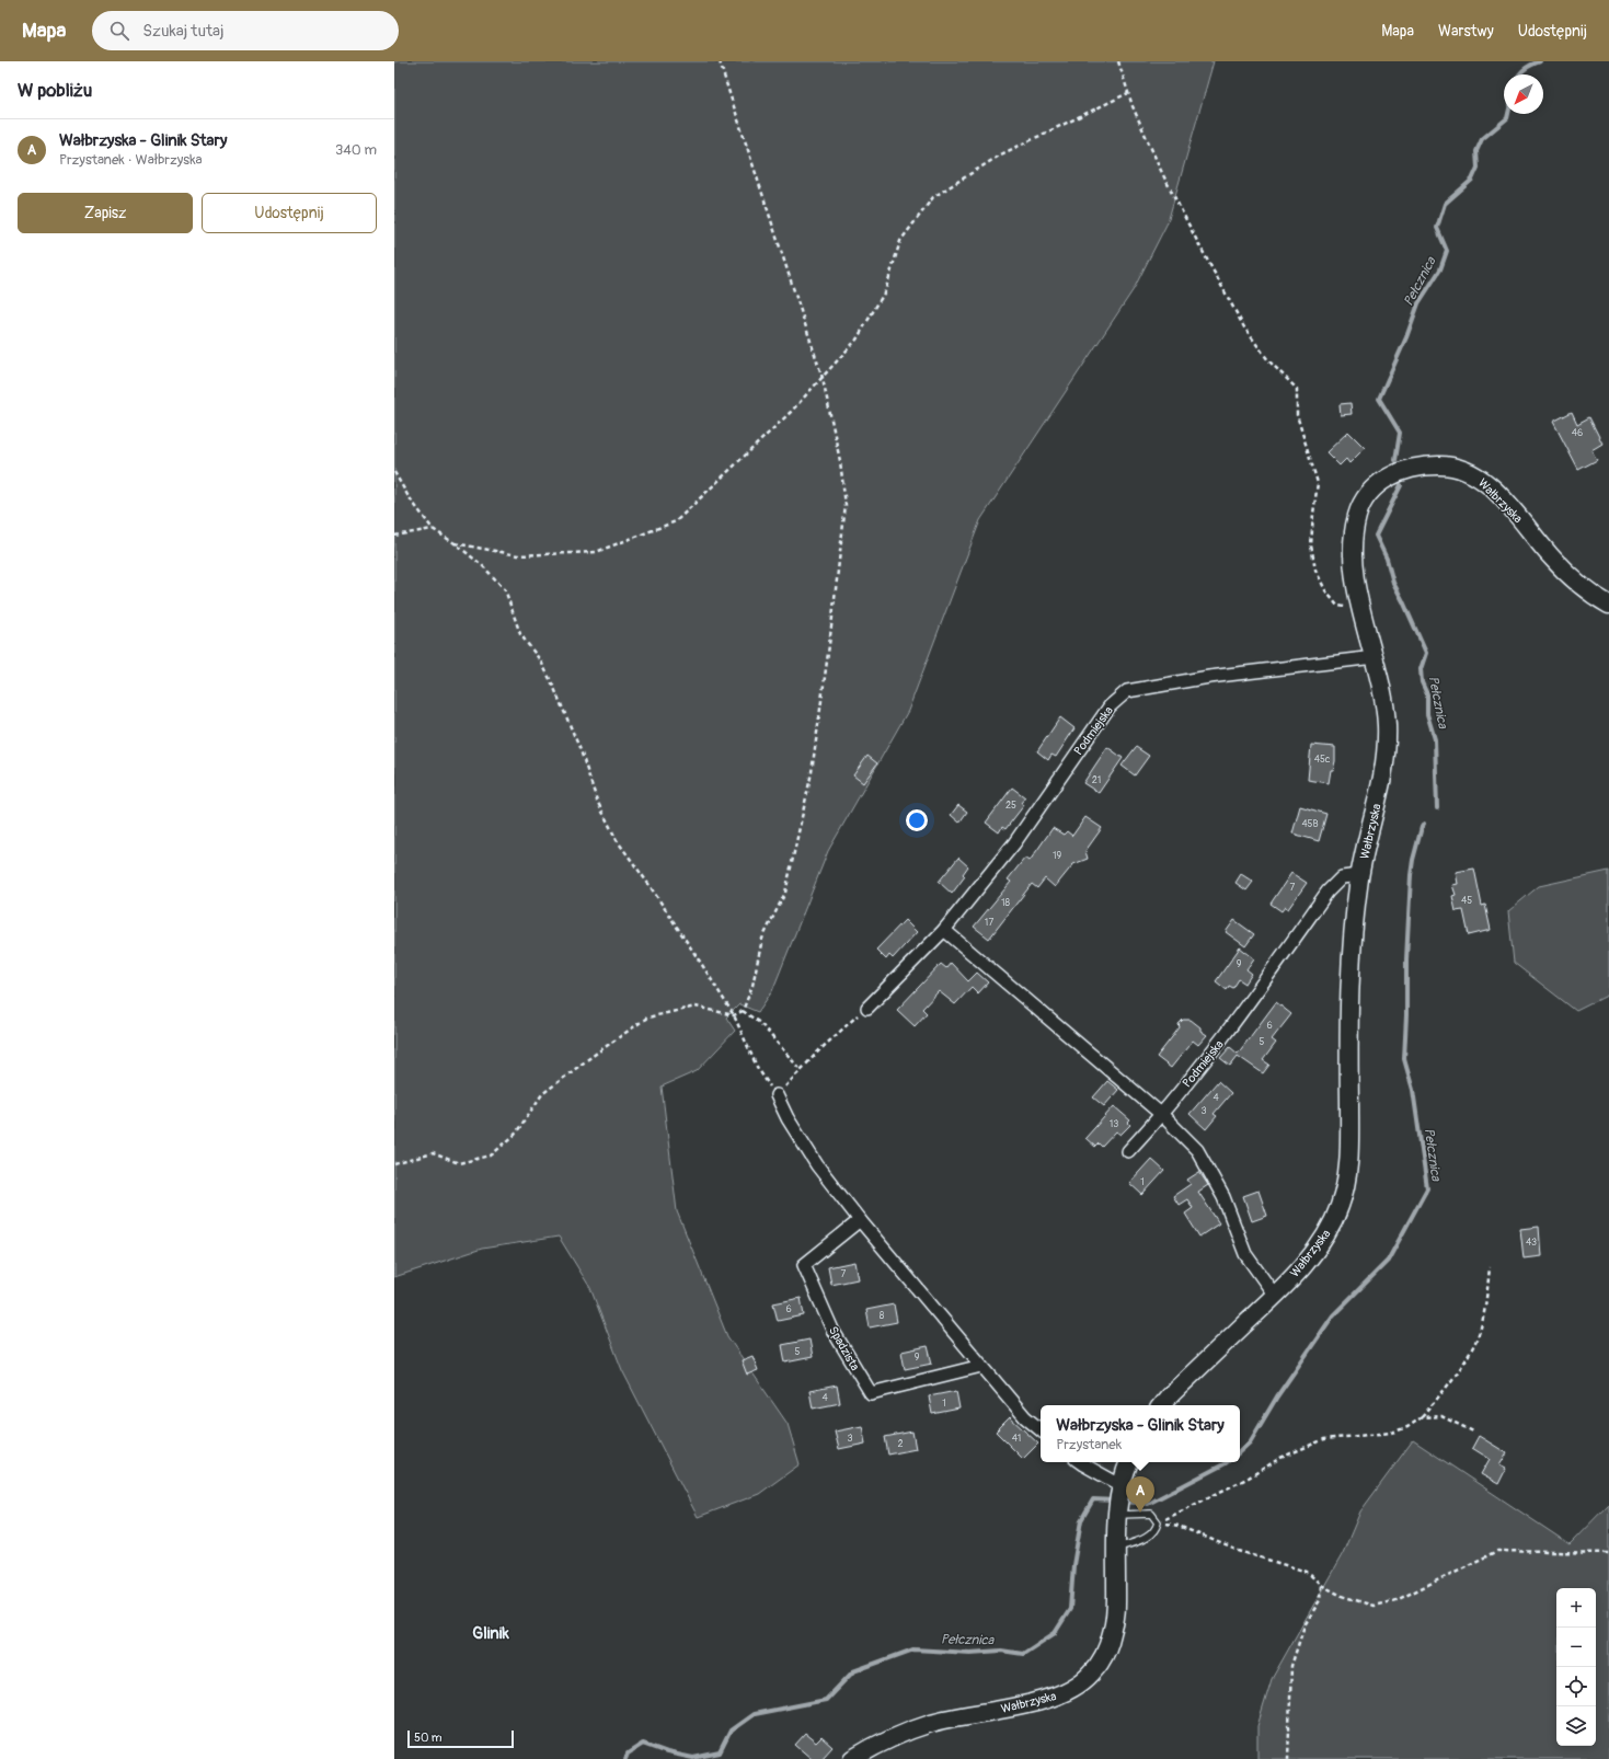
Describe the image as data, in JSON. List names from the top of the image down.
{
  "streets": {
    "main road": ["Wałbrzyska"],
    "street": ["Podmiejska", "Spadzista"]
  },
  "crossings": [
    ["Wałbrzyska", "Podmiejska"]
  ],
  "districts": ["Glinik"],
  "water": ["Pełcznica"],
  "house_numbers": [
    "46",
    "45c",
    "21",
    "25",
    "45B",
    "19",
    "7",
    "45",
    "18",
    "17",
    "9",
    "6",
    "5",
    "4",
    "3",
    "13",
    "1",
    "43",
    "7",
    "6",
    "8",
    "5",
    "9",
    "4",
    "1",
    "3",
    "41",
    "2"
  ],
  "scale_bar": "50 m",
  "north": "bottom left",
  "page": {
    "header": "Mapa",
    "search": "Szukaj tutaj",
    "nav": ["Mapa", "Warstwy", "Udostępnij"],
    "heading": "W pobliżu",
    "list": [
      {
        "mark": "A",
        "name": "Wałbrzyska - Glinik Stary",
        "note": "Przystanek · Wałbrzyska",
        "value": "340 m"
      }
    ],
    "buttons": ["Zapisz", "Udostępnij"],
    "popup": ["Wałbrzyska - Glinik Stary", "Przystanek"],
    "pins": "A",
    "map_buttons": ["+", "−"],
    "scale": "50 m"
  }
}
